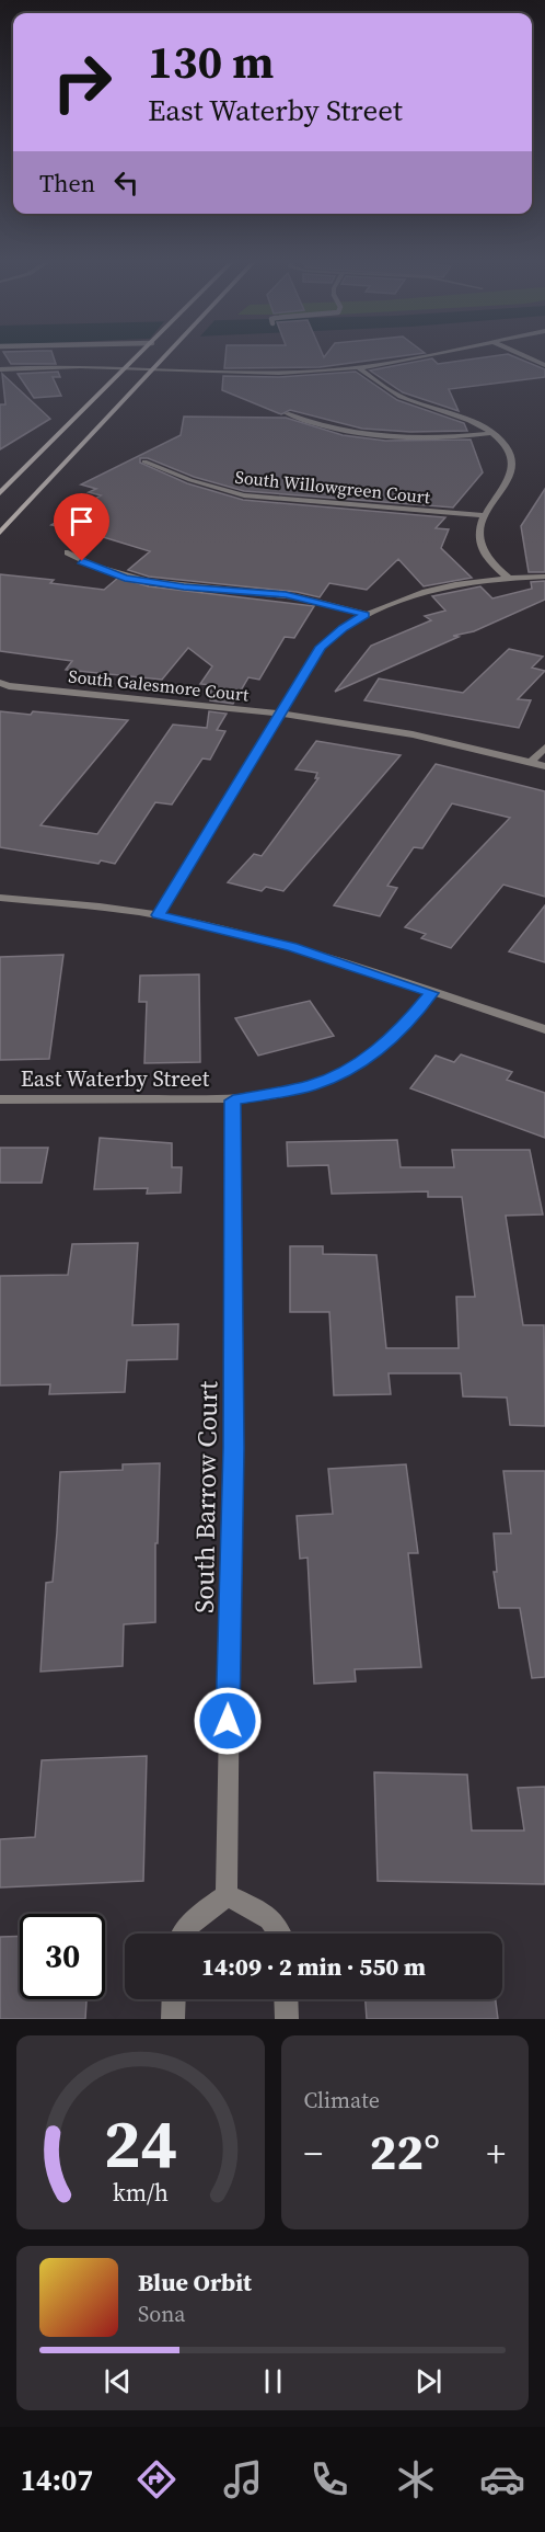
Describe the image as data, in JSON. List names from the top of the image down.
{
  "streets": {
    "street": [
      "South Willowgreen Court",
      "South Galesmore Court",
      "East Waterby Street",
      "South Barrow Court"
    ]
  },
  "crossings": [
    ["East Waterby Street", "South Barrow Court"]
  ],
  "page": {
    "turn": ["130 m", "East Waterby Street"],
    "then": "Then",
    "limit": "30",
    "trip": "14:09 · 2 min · 550 m",
    "tile": "Climate",
    "heat": ["−", "22°", "+"],
    "song": ["Blue Orbit", "Sona"],
    "tabs": "14:07",
    "gauge": ["24", "km/h"]
  }
}
